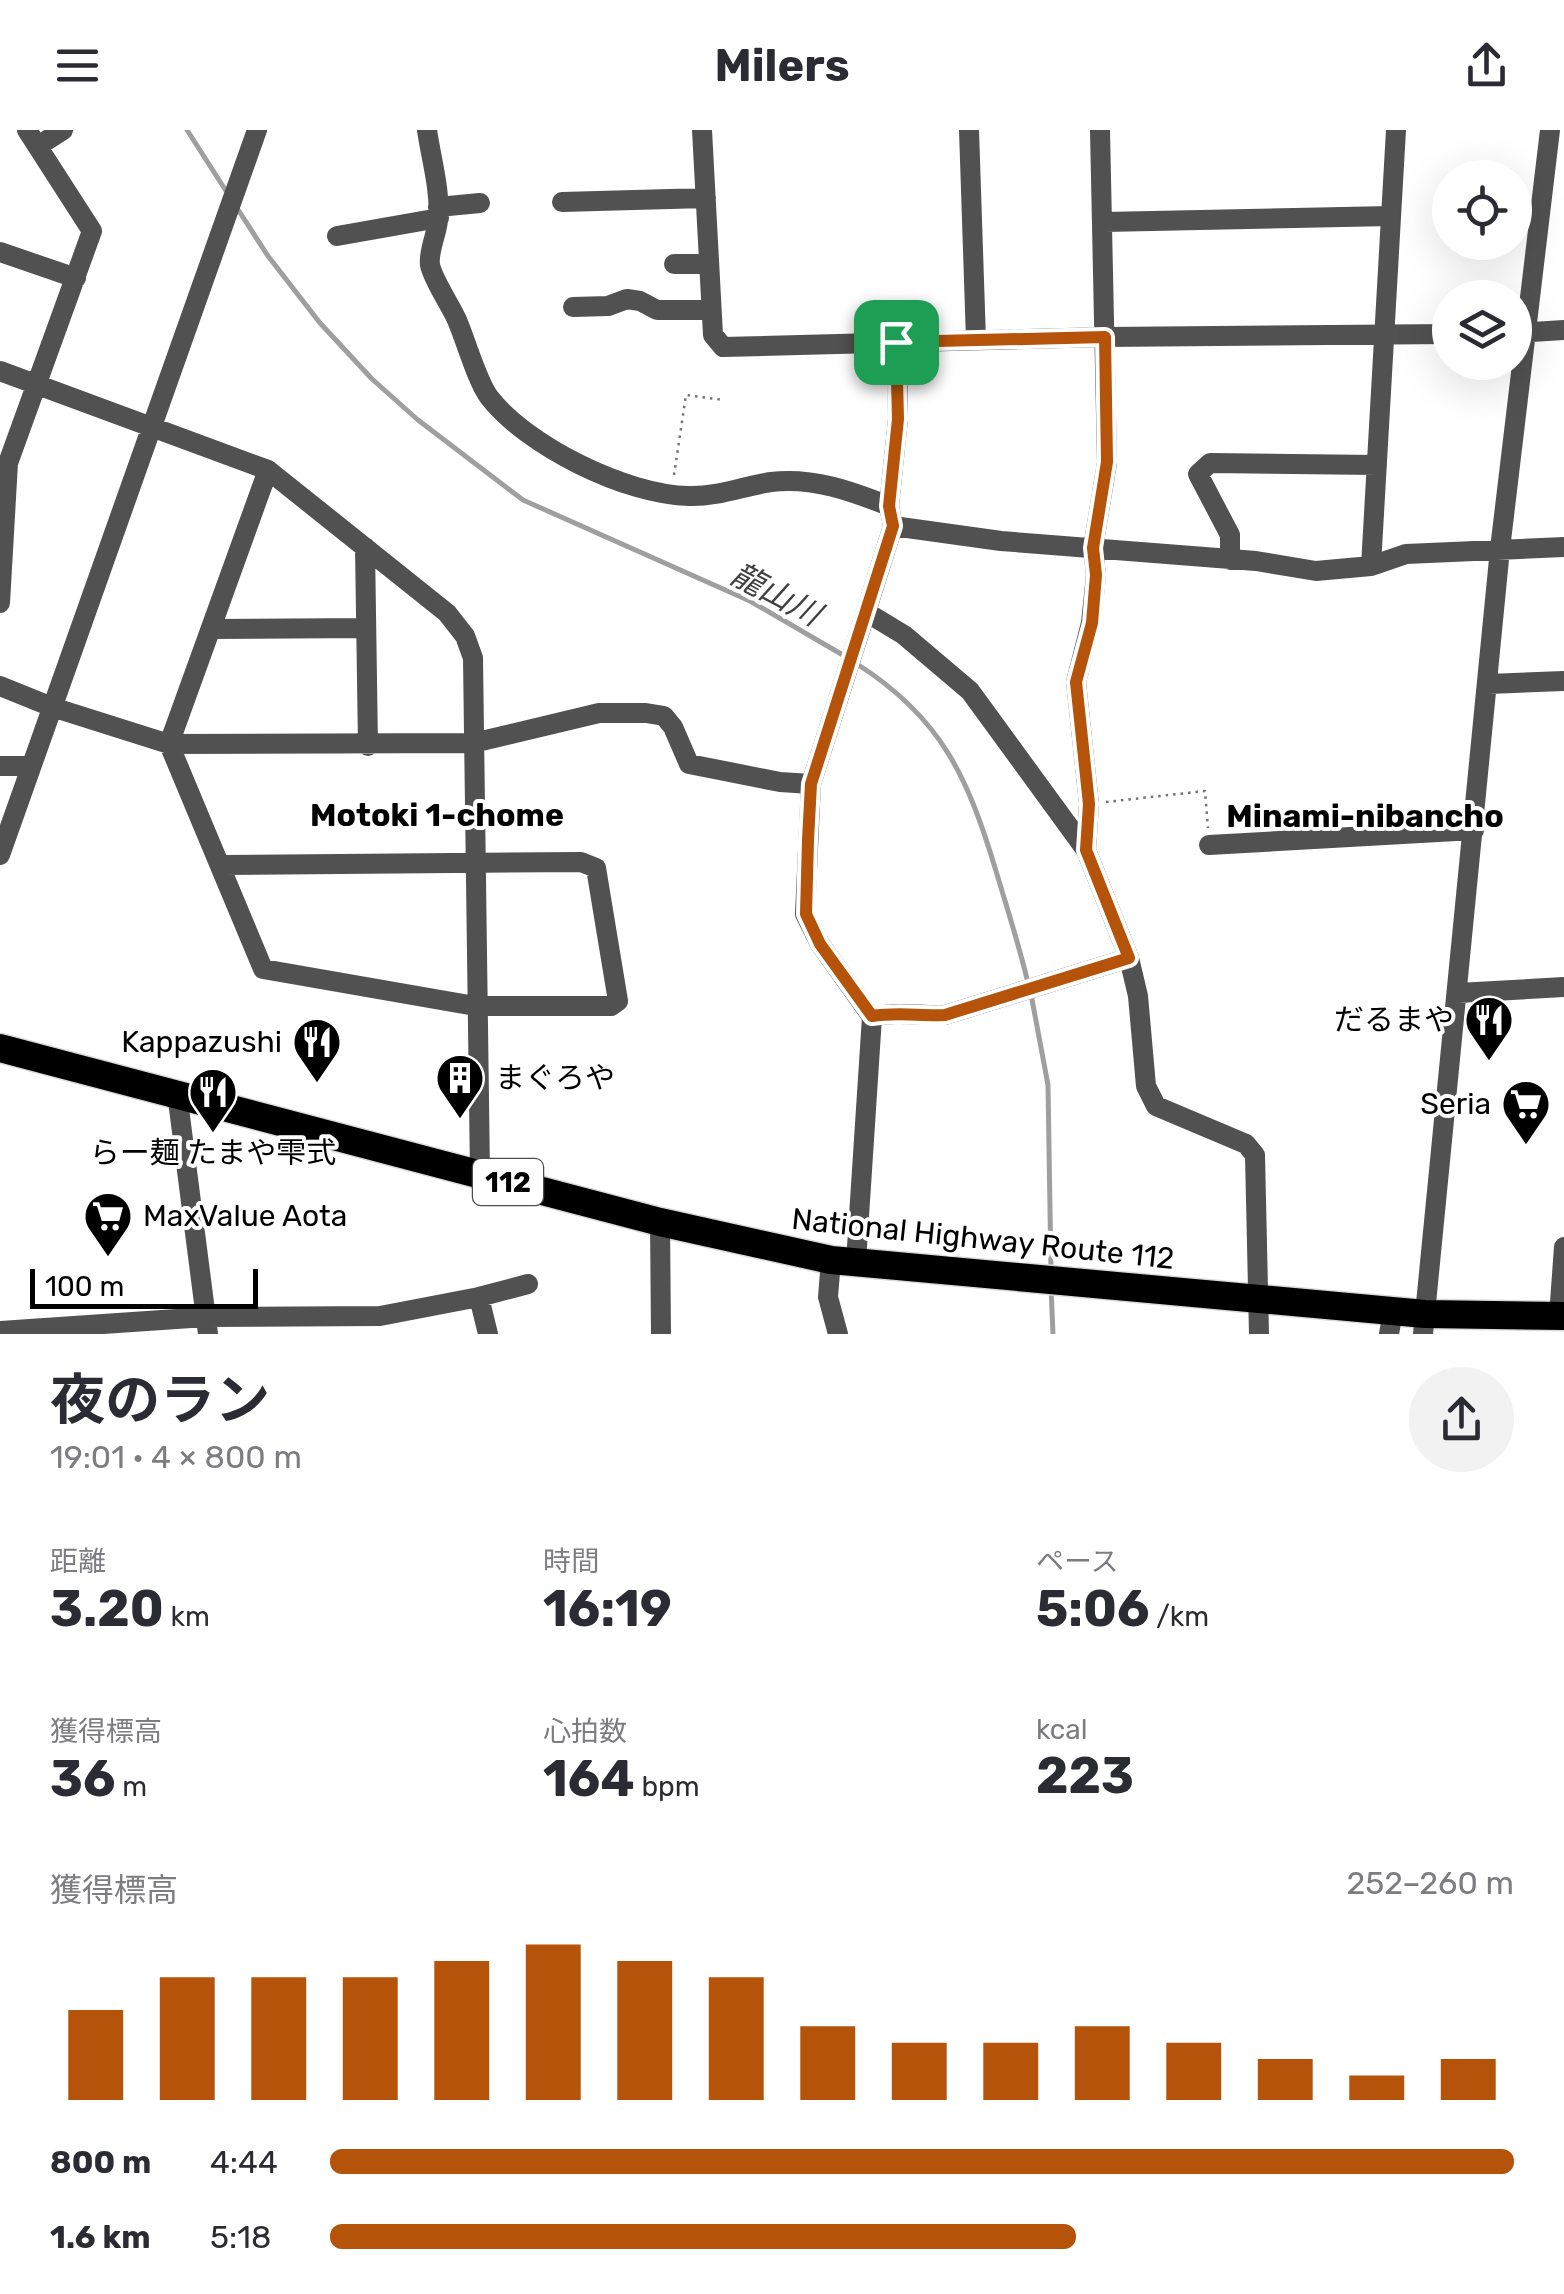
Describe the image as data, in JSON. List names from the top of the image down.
{
  "streets": {
    "highway": ["112", "National Highway Route 112"]
  },
  "districts": ["Motoki 1-chome", "Minami-nibancho"],
  "water": ["龍山川"],
  "places": {
    "restaurant": ["だるまや", "Kappazushi", "らー麺 たまや雫式"],
    "building": ["まぐろや"],
    "supermarket": ["Seria", "MaxValue Aota"]
  },
  "scale_bar": "100 m",
  "page": {
    "header": "Milers",
    "scale": "100 m",
    "heading": ["夜のラン", "19:01 · 4 × 800 m"],
    "stats": [
      ["距離", "3.20 km"],
      ["時間", "16:19"],
      ["ペース", "5:06 /km"],
      ["獲得標高", "36 m"],
      ["心拍数", "164 bpm"],
      ["kcal", "223"]
    ],
    "chart": ["獲得標高", "252–260 m"],
    "list": [
      {
        "name": "800 m",
        "note": "4:44"
      },
      {
        "name": "1.6 km",
        "note": "5:18"
      }
    ]
  }
}
